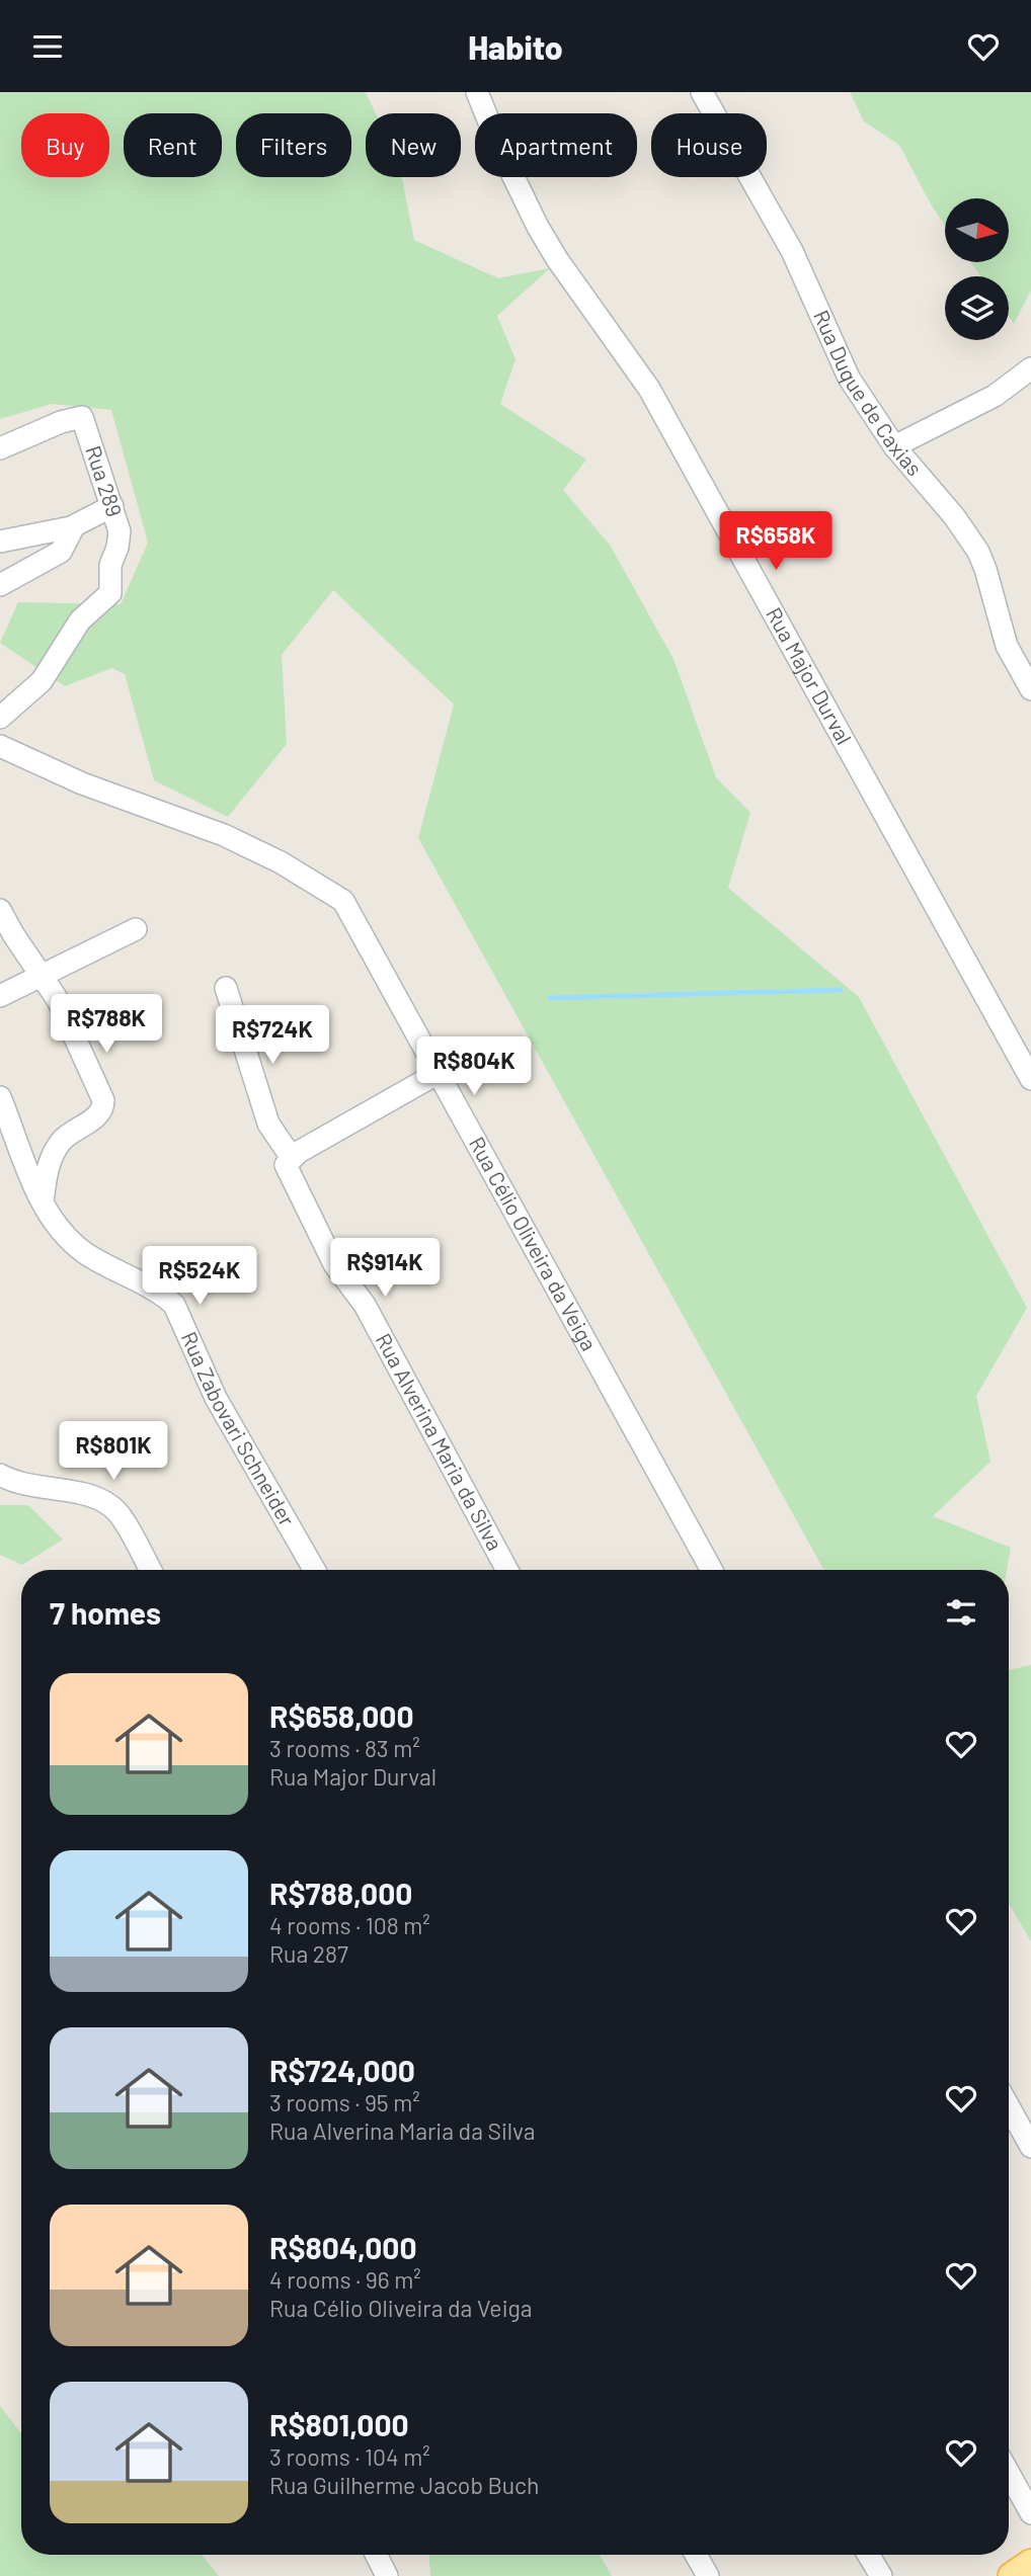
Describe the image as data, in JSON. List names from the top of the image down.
{
  "streets": {
    "street": [
      "Rua Duque de Caxias",
      "Rua 289",
      "Rua Major Durval",
      "Rua Célio Oliveira da Veiga",
      "Rua Zabovari Schneider",
      "Rua Alverina Maria da Silva"
    ]
  },
  "north": "right",
  "page": {
    "header": "Habito",
    "chip": [
      "Buy",
      "Rent",
      "Filters",
      "New",
      "Apartment",
      "House"
    ],
    "price": [
      "R$658K",
      "R$788K",
      "R$724K",
      "R$804K",
      "R$914K",
      "R$524K",
      "R$801K"
    ],
    "heading": "7 homes",
    "list": [
      {
        "name": "R$658,000",
        "note": "3 rooms · 83 m² · Rua Major Durval"
      },
      {
        "name": "R$788,000",
        "note": "4 rooms · 108 m² · Rua 287"
      },
      {
        "name": "R$724,000",
        "note": "3 rooms · 95 m² · Rua Alverina Maria da Silva"
      },
      {
        "name": "R$804,000",
        "note": "4 rooms · 96 m² · Rua Célio Oliveira da Veiga"
      },
      {
        "name": "R$801,000",
        "note": "3 rooms · 104 m² · Rua Guilherme Jacob Buch"
      }
    ]
  }
}
